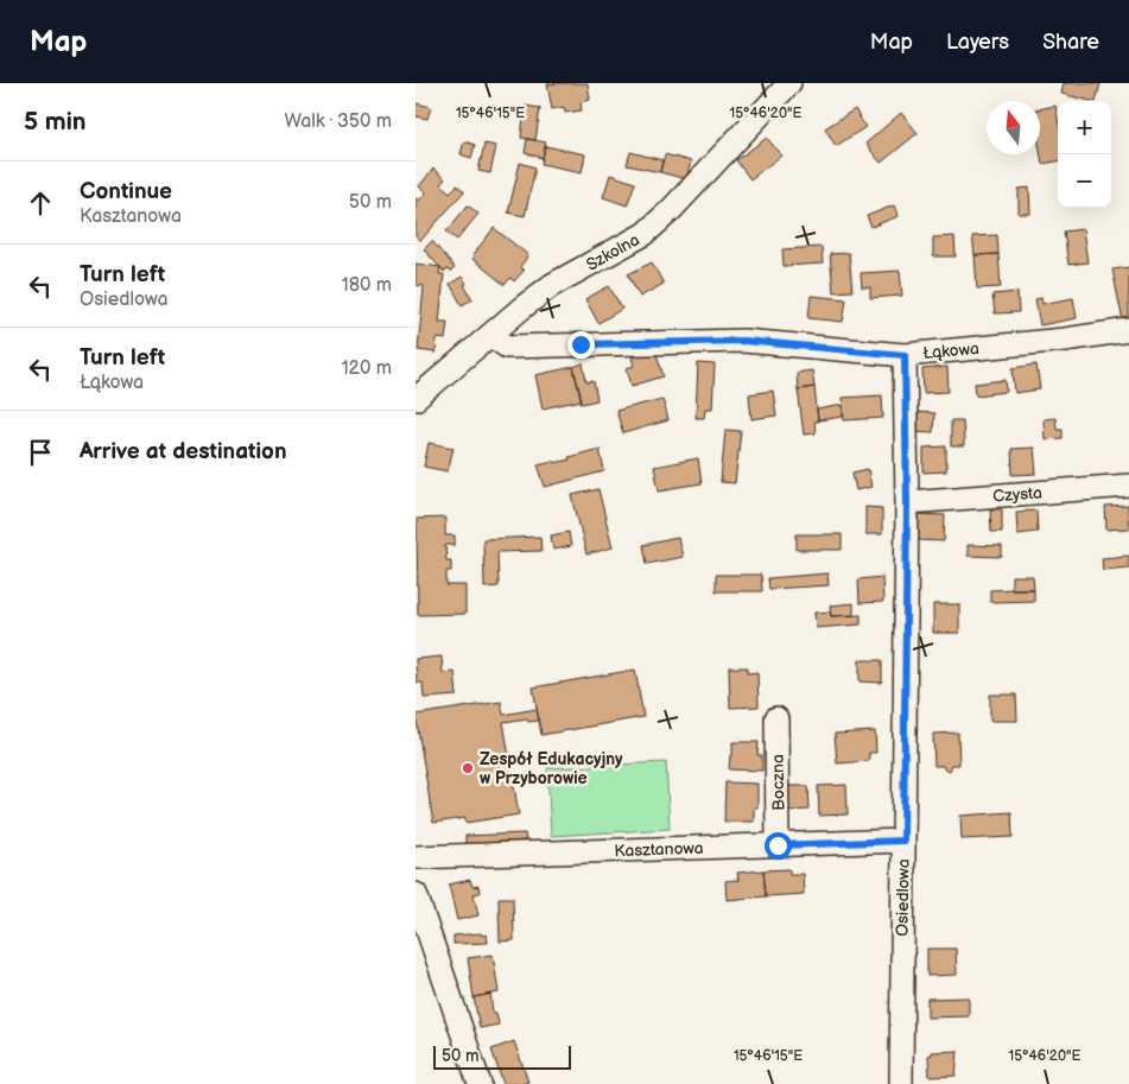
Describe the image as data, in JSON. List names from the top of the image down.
{
  "streets": {
    "street": [
      "Szkolna",
      "Łąkowa",
      "Czysta",
      "Boczna",
      "Kasztanowa",
      "Osiedlowa"
    ]
  },
  "crossings": [
    ["Szkolna", "Łąkowa"],
    ["Łąkowa", "Osiedlowa"],
    ["Czysta", "Osiedlowa"],
    ["Boczna", "Kasztanowa"],
    ["Kasztanowa", "Osiedlowa"]
  ],
  "places": ["Zespół Edukacyjny w Przyborowie"],
  "scale_bar": "50 m",
  "north": "top",
  "page": {
    "header": "Map",
    "nav": ["Map", "Layers", "Share"],
    "heading": ["5 min", "Walk · 350 m"],
    "map_buttons": ["+", "−"],
    "list": [
      ["Continue", "Kasztanowa", "50 m"],
      ["Turn left", "Osiedlowa", "180 m"],
      ["Turn left", "Łąkowa", "120 m"],
      "Arrive at destination"
    ],
    "scale": "50 m"
  },
  "coordinates": ["15°46'15\"E", "15°46'20\"E"]
}
